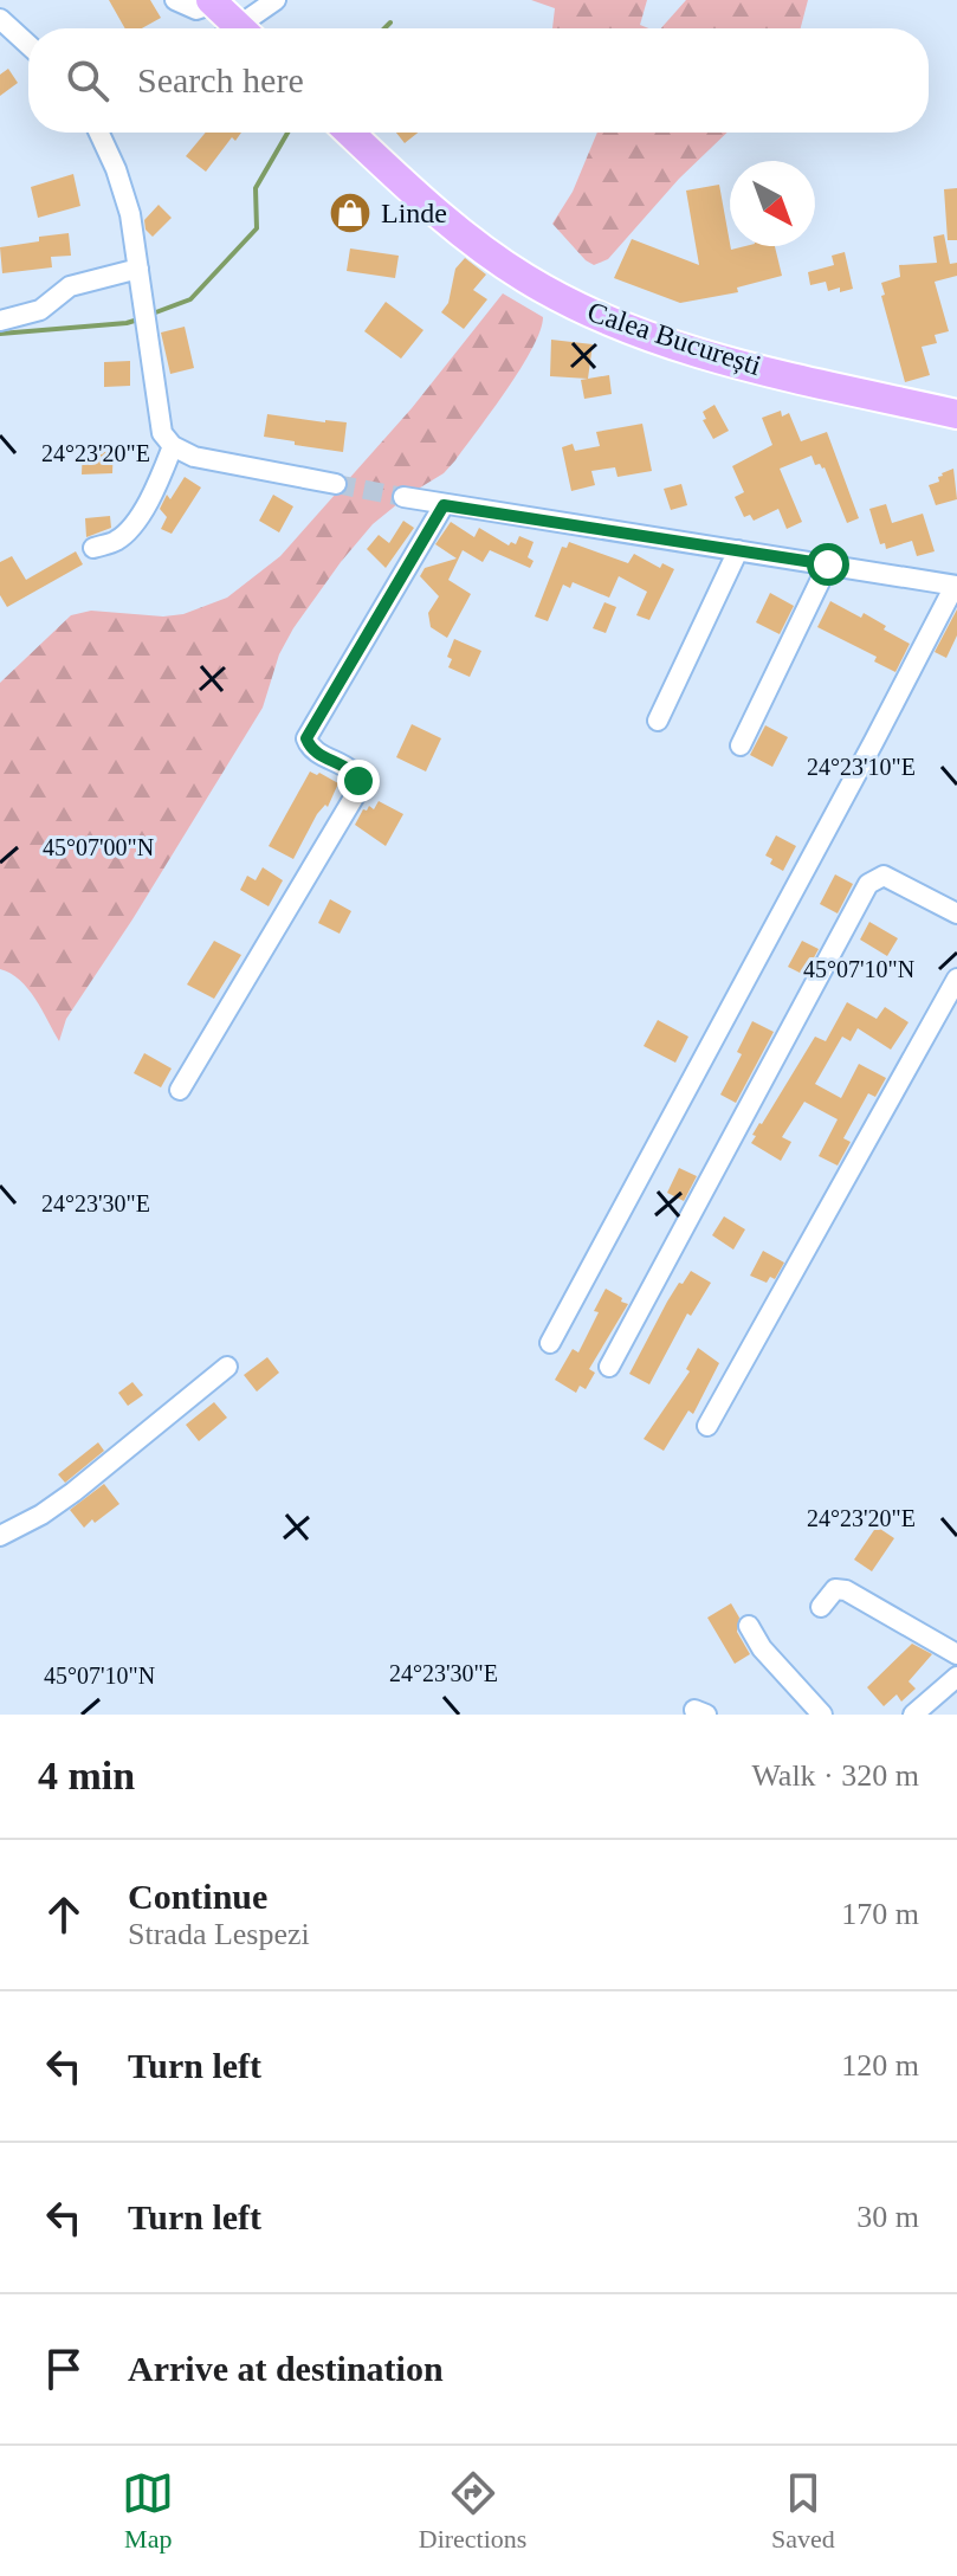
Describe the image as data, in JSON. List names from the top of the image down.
{
  "streets": {
    "highway": ["Calea București"]
  },
  "places": {
    "shop": ["Linde"]
  },
  "north": "bottom right",
  "page": {
    "search": "Search here",
    "heading": ["4 min", "Walk · 320 m"],
    "list": [
      ["Continue", "Strada Lespezi", "170 m"],
      ["Turn left", "120 m"],
      ["Turn left", "30 m"],
      "Arrive at destination"
    ],
    "nav": ["Map", "Directions", "Saved"]
  },
  "coordinates": [
    "24°23'20\"E",
    "24°23'10\"E",
    "45°07'00\"N",
    "45°07'10\"N",
    "24°23'30\"E"
  ]
}
